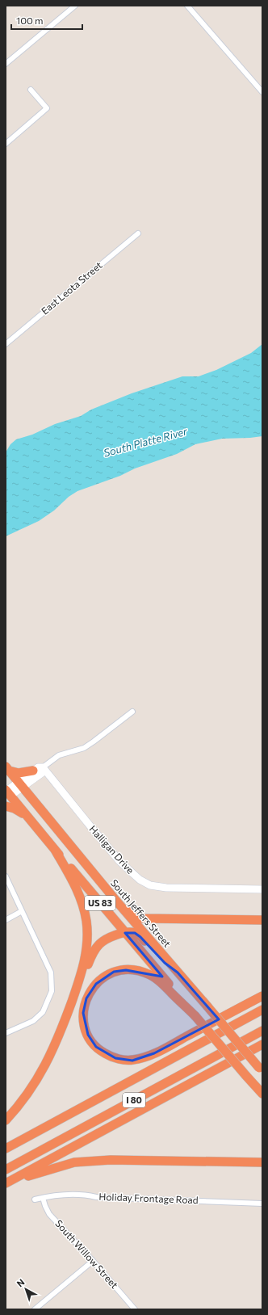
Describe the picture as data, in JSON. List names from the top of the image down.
{
  "streets": {
    "highway": ["US 83", "South Jeffers Street", "I 80"],
    "street": [
      "East Leota Street",
      "Halligan Drive",
      "Holiday Frontage Road",
      "South Willow Street"
    ]
  },
  "crossings": [
    ["Holiday Frontage Road", "South Willow Street"]
  ],
  "water": ["South Platte River"],
  "scale_bar": "100 m",
  "north": "top left"
}
